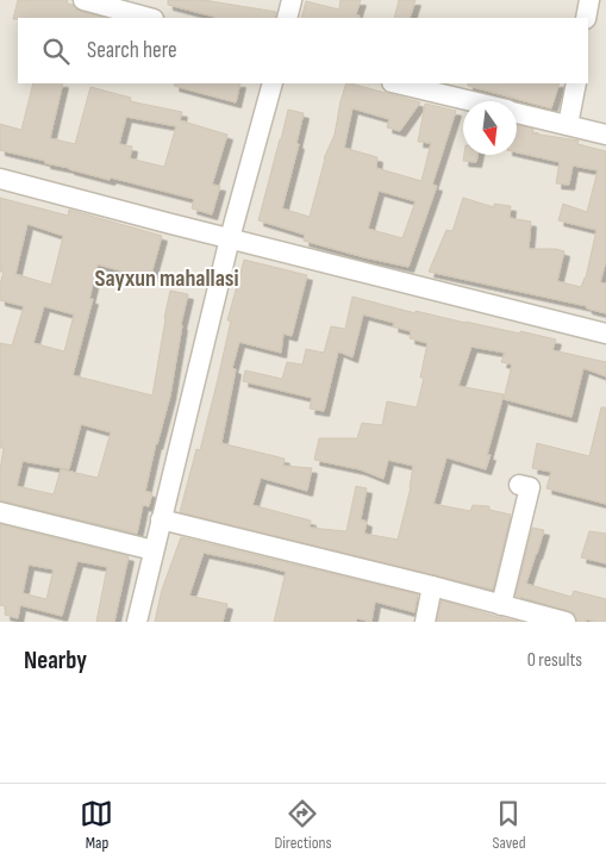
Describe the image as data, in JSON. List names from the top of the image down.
{
  "districts": ["Sayxun mahallasi"],
  "north": "bottom",
  "page": {
    "search": "Search here",
    "heading": ["Nearby", "0 results"],
    "nav": ["Map", "Directions", "Saved"]
  }
}
